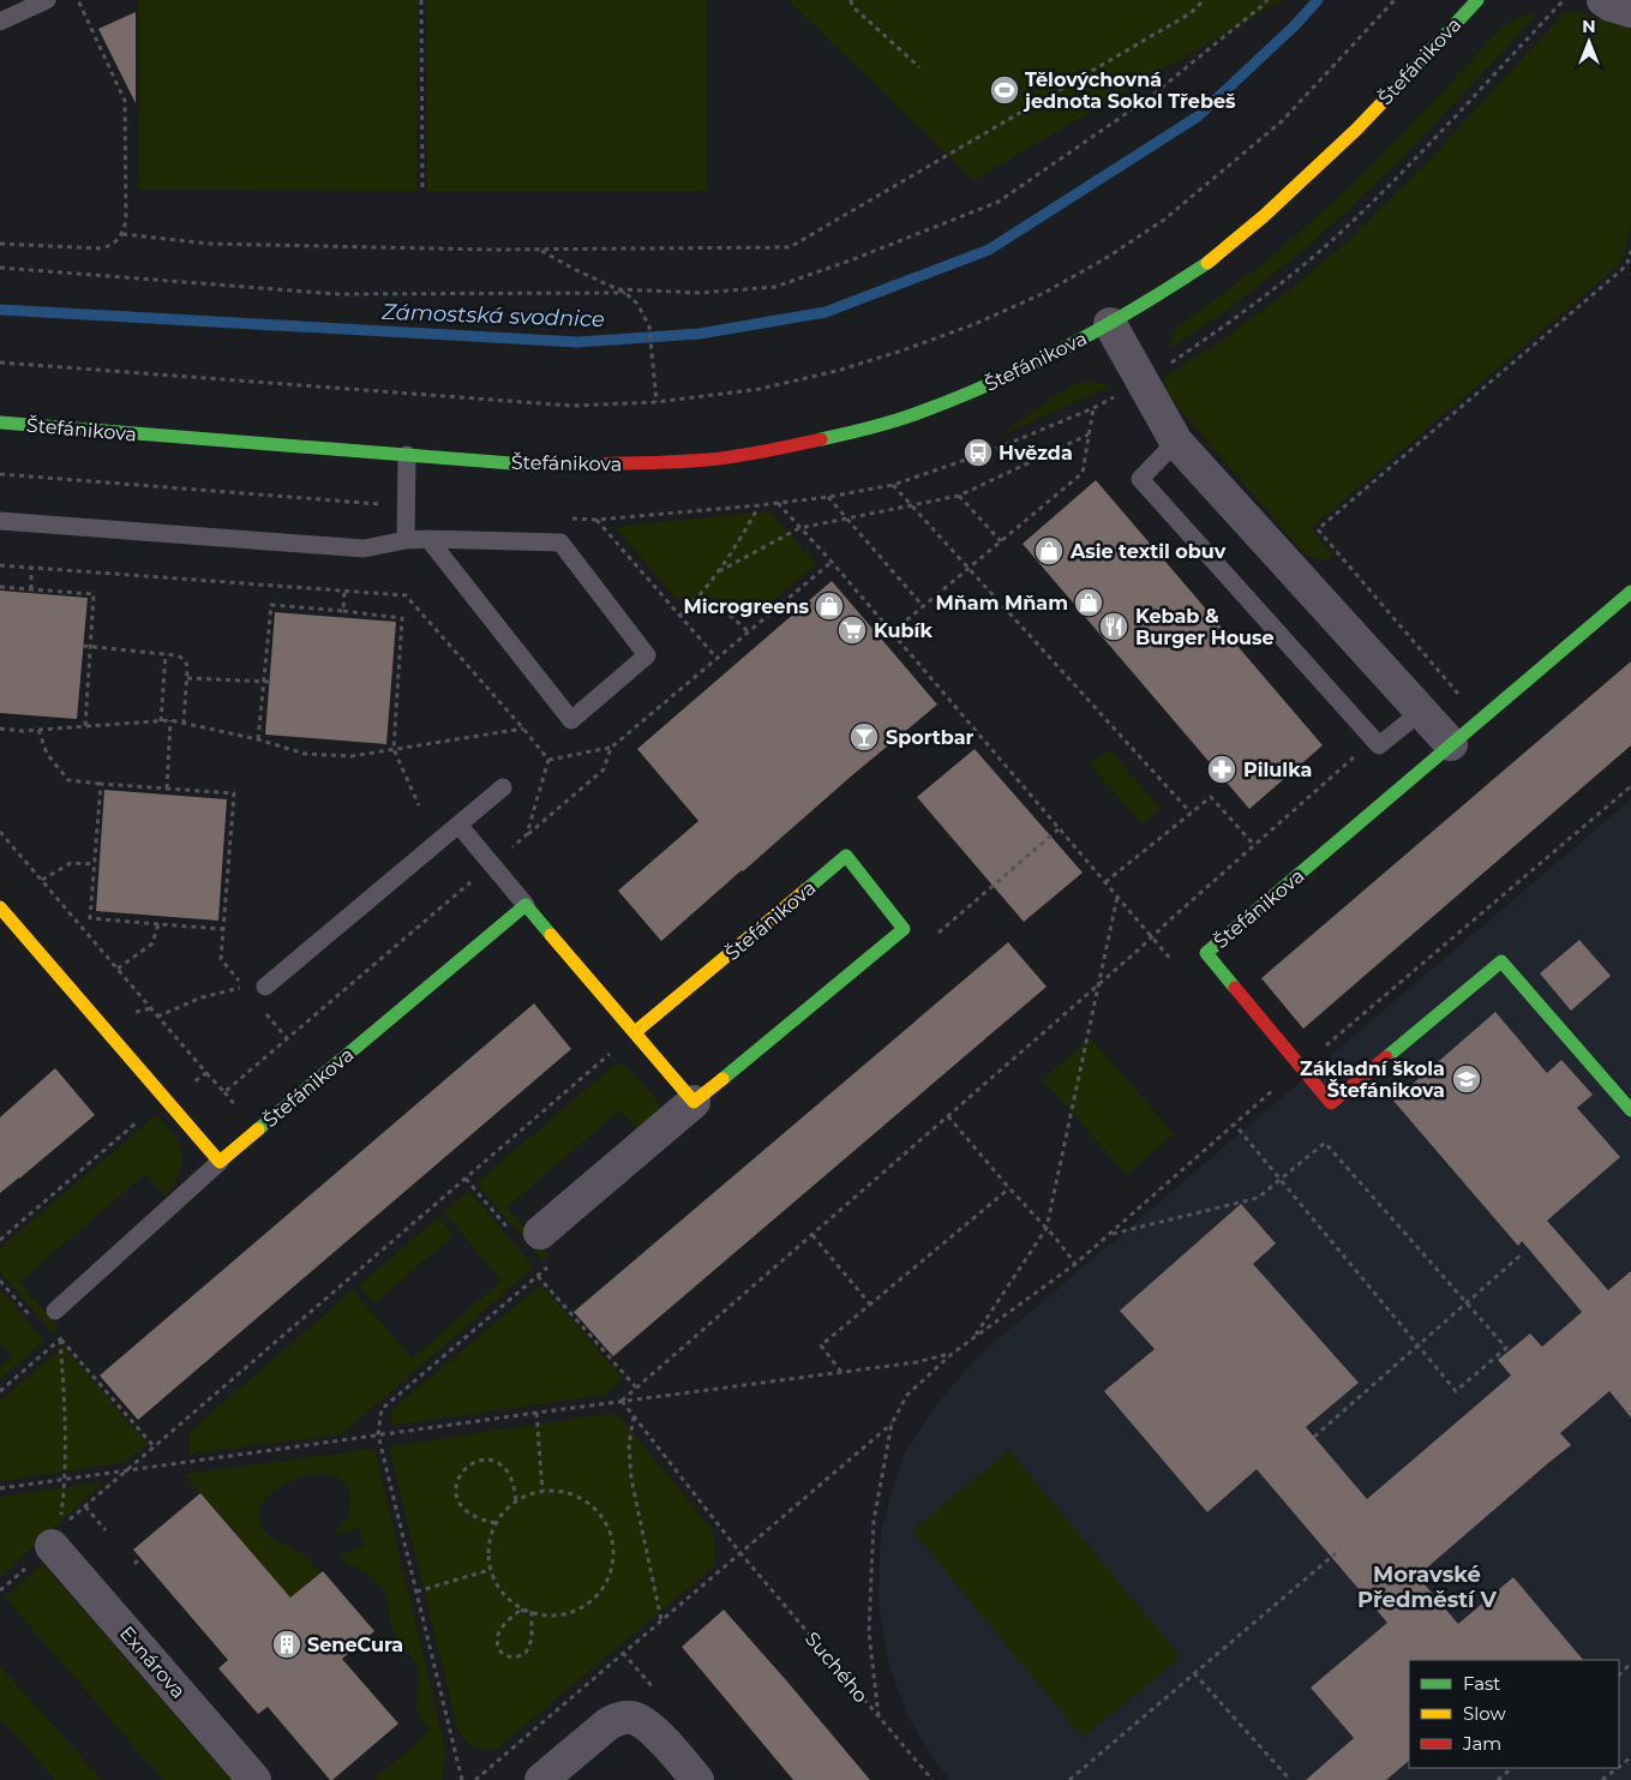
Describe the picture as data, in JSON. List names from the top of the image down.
{
  "streets": {
    "street": ["Štefánikova", "Exnárova"],
    "path": ["Suchého"]
  },
  "districts": ["Moravské Předměstí V"],
  "water": ["Zámostská svodnice"],
  "places": {
    "sports": ["Tělovýchovná jednota Sokol Třebeš"],
    "bus stop": ["Hvězda"],
    "shop": ["Asie textil obuv", "Mňam Mňam", "Microgreens"],
    "restaurant": ["Kebab & Burger House"],
    "supermarket": ["Kubík"],
    "bar": ["Sportbar"],
    "pharmacy": ["Pilulka"],
    "school or university": ["Základní škola Štefánikova"],
    "building": ["SeneCura"]
  },
  "legend": ["Fast", "Slow", "Jam"],
  "north": "top"
}
